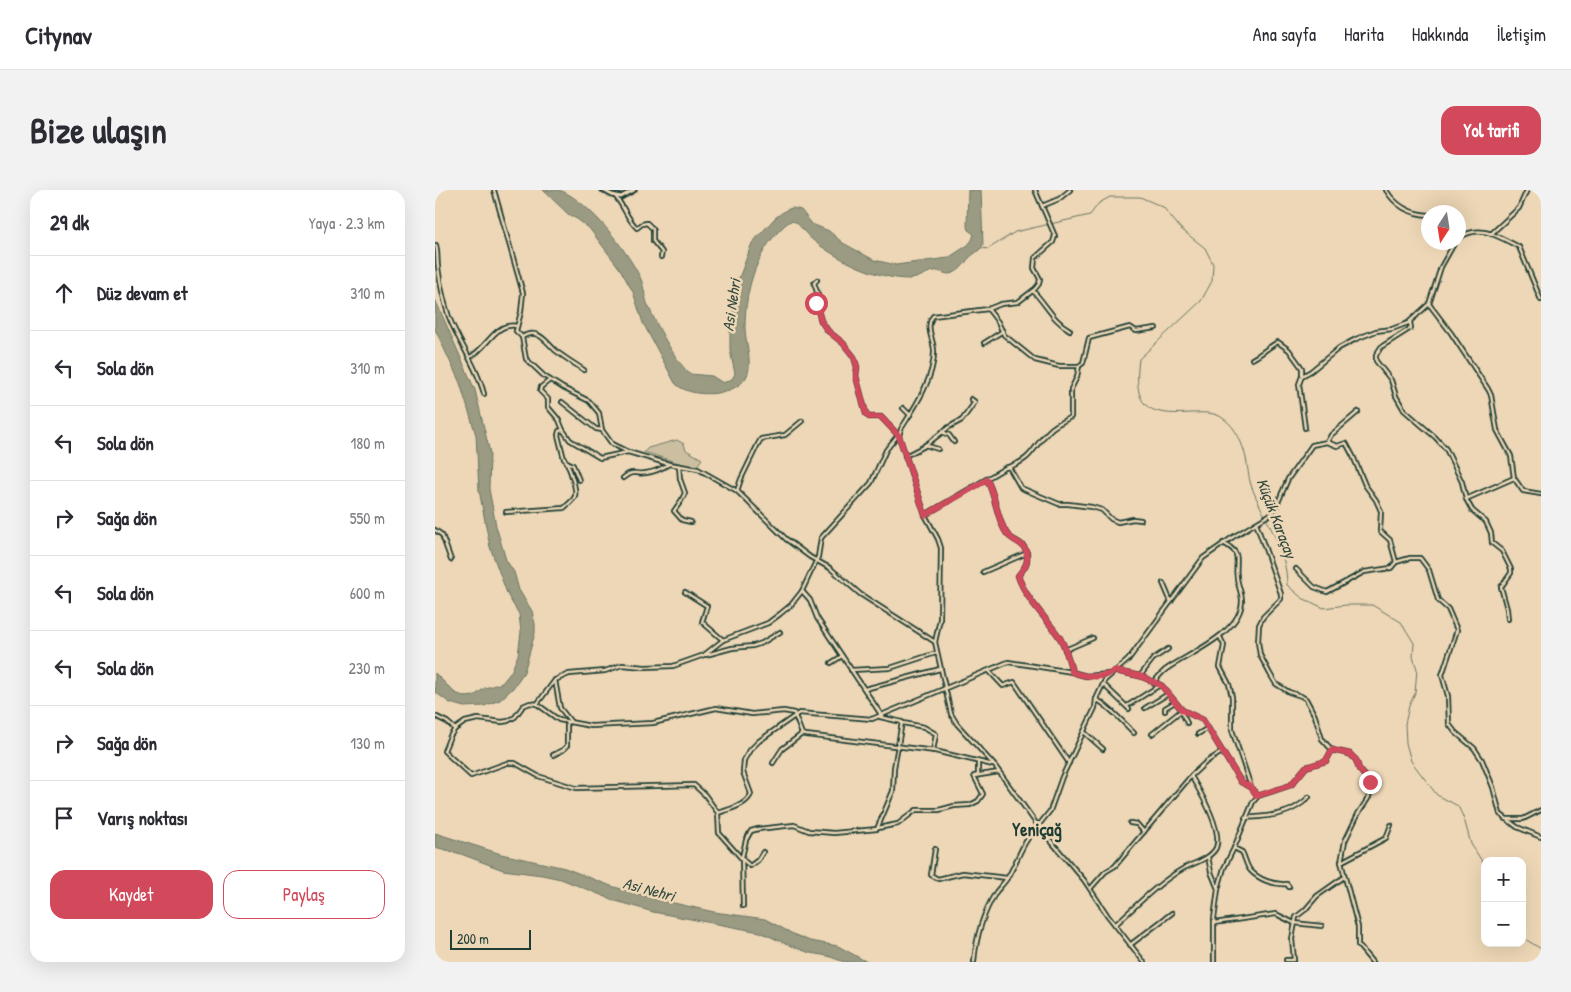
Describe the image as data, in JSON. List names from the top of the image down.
{
  "districts": ["Yeniçağ"],
  "water": ["Asi Nehri", "Küçük Karaçay"],
  "scale_bar": "200 m",
  "north": "bottom",
  "page": {
    "header": "Citynav",
    "nav": [
      "Ana sayfa",
      "Harita",
      "Hakkında",
      "İletişim"
    ],
    "buttons": [
      "Yol tarifi",
      ["Kaydet", "Paylaş"]
    ],
    "title": "Bize ulaşın",
    "heading": ["29 dk", "Yaya · 2.3 km"],
    "list": [
      ["Düz devam et", "310 m"],
      ["Sola dön", "310 m"],
      ["Sola dön", "180 m"],
      ["Sağa dön", "550 m"],
      ["Sola dön", "600 m"],
      ["Sola dön", "230 m"],
      ["Sağa dön", "130 m"],
      "Varış noktası"
    ],
    "map_buttons": ["+", "−"],
    "scale": "200 m"
  }
}
